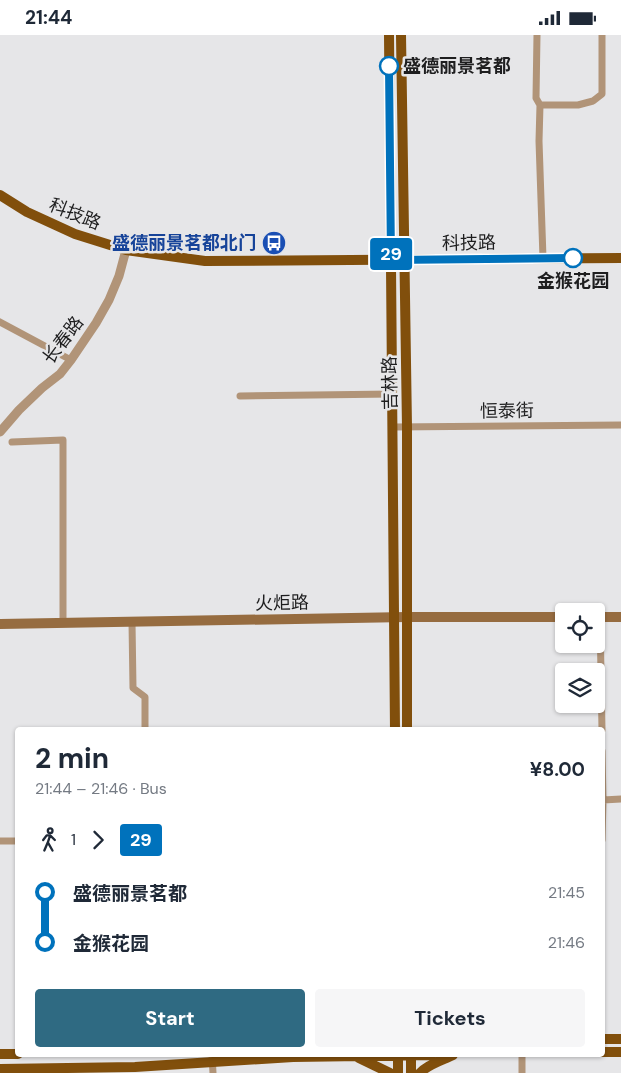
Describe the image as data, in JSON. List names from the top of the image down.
{
  "streets": {
    "main road": ["科技路", "吉林路", "火炬路"],
    "street": ["长春路", "恒泰街"]
  },
  "crossings": [
    ["科技路", "长春路"],
    ["科技路", "吉林路"],
    ["吉林路", "恒泰街"],
    ["吉林路", "火炬路"]
  ],
  "places": {
    "other": ["盛德丽景茗都", "金猴花园"],
    "bus stop": ["盛德丽景茗都北门"]
  },
  "lines": ["bus line 29"],
  "page": {
    "status": "21:44",
    "on_map": "29",
    "heading": ["2 min", "21:44 – 21:46 · Bus", "¥8.00"],
    "legs": ["1", "29"],
    "list": [
      {
        "name": "盛德丽景茗都",
        "value": "21:45"
      },
      {
        "name": "金猴花园",
        "value": "21:46"
      }
    ],
    "buttons": ["Start", "Tickets"]
  }
}
